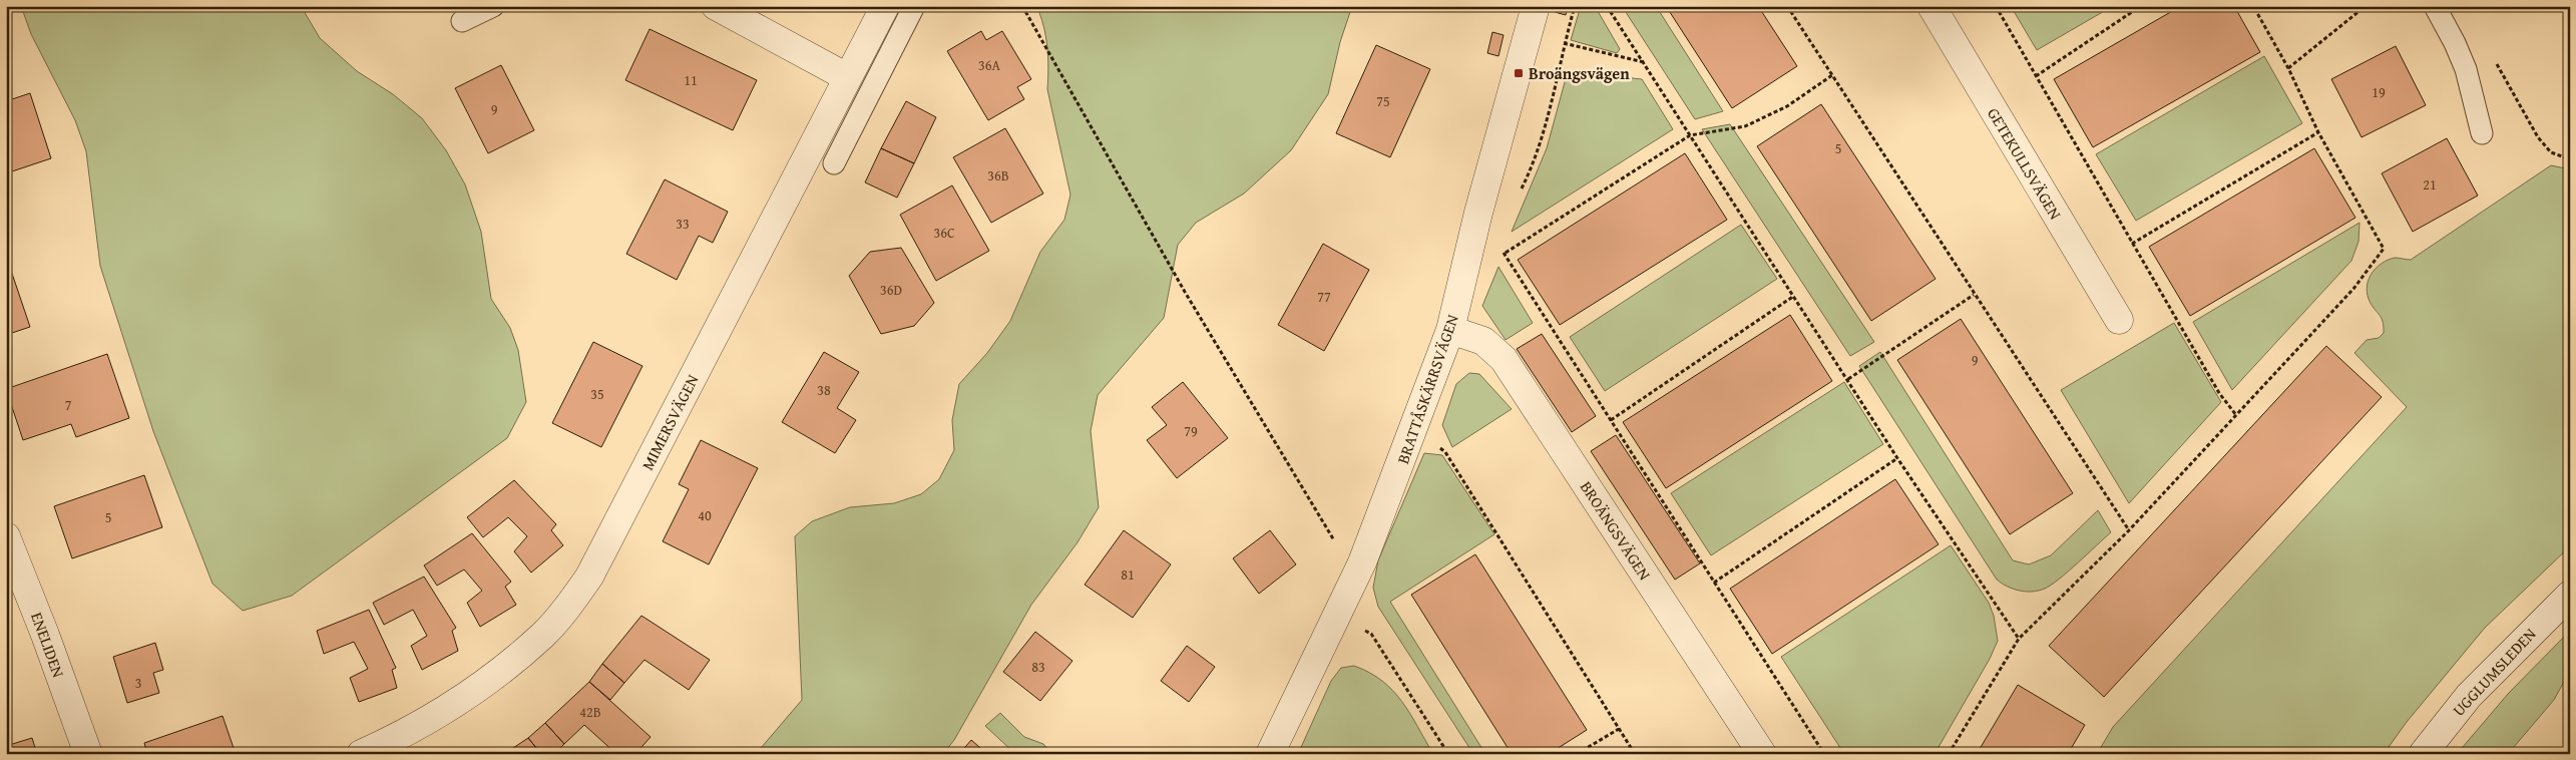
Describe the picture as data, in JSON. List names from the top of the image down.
{
  "streets": {
    "street": [
      "GETEKULLSVÄGEN",
      "BRATTÅSKÄRRSVÄGEN",
      "MIMERSVÄGEN",
      "BROÄNGSVÄGEN",
      "ENELIDEN",
      "UGGLUMSLEDEN"
    ]
  },
  "crossings": [
    ["BRATTÅSKÄRRSVÄGEN", "BROÄNGSVÄGEN"]
  ],
  "places": {
    "transit": ["Broängsvägen"]
  },
  "house_numbers": [
    "36A",
    "11",
    "19",
    "75",
    "9",
    "5",
    "36B",
    "21",
    "33",
    "36C",
    "36D",
    "77",
    "9",
    "38",
    "35",
    "7",
    "79",
    "40",
    "5",
    "81",
    "83",
    "3",
    "42B"
  ]
}
